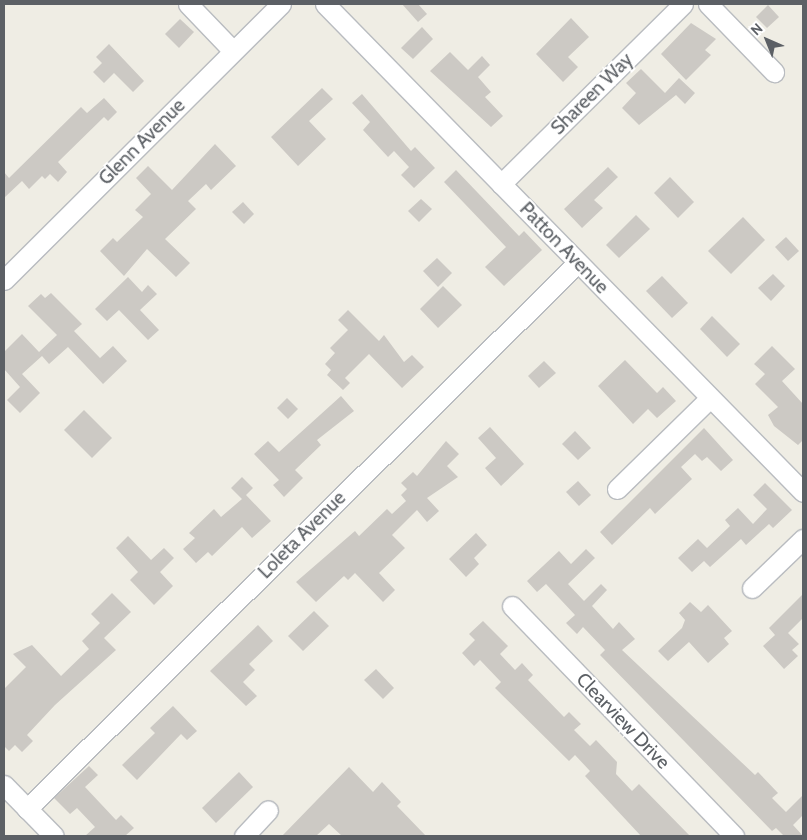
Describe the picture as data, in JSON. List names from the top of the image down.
{
  "streets": {
    "street": [
      "Shareen Way",
      "Glenn Avenue",
      "Patton Avenue",
      "Loleta Avenue",
      "Clearview Drive"
    ]
  },
  "crossings": [
    ["Shareen Way", "Patton Avenue"],
    ["Patton Avenue", "Loleta Avenue"]
  ],
  "north": "top left"
}
